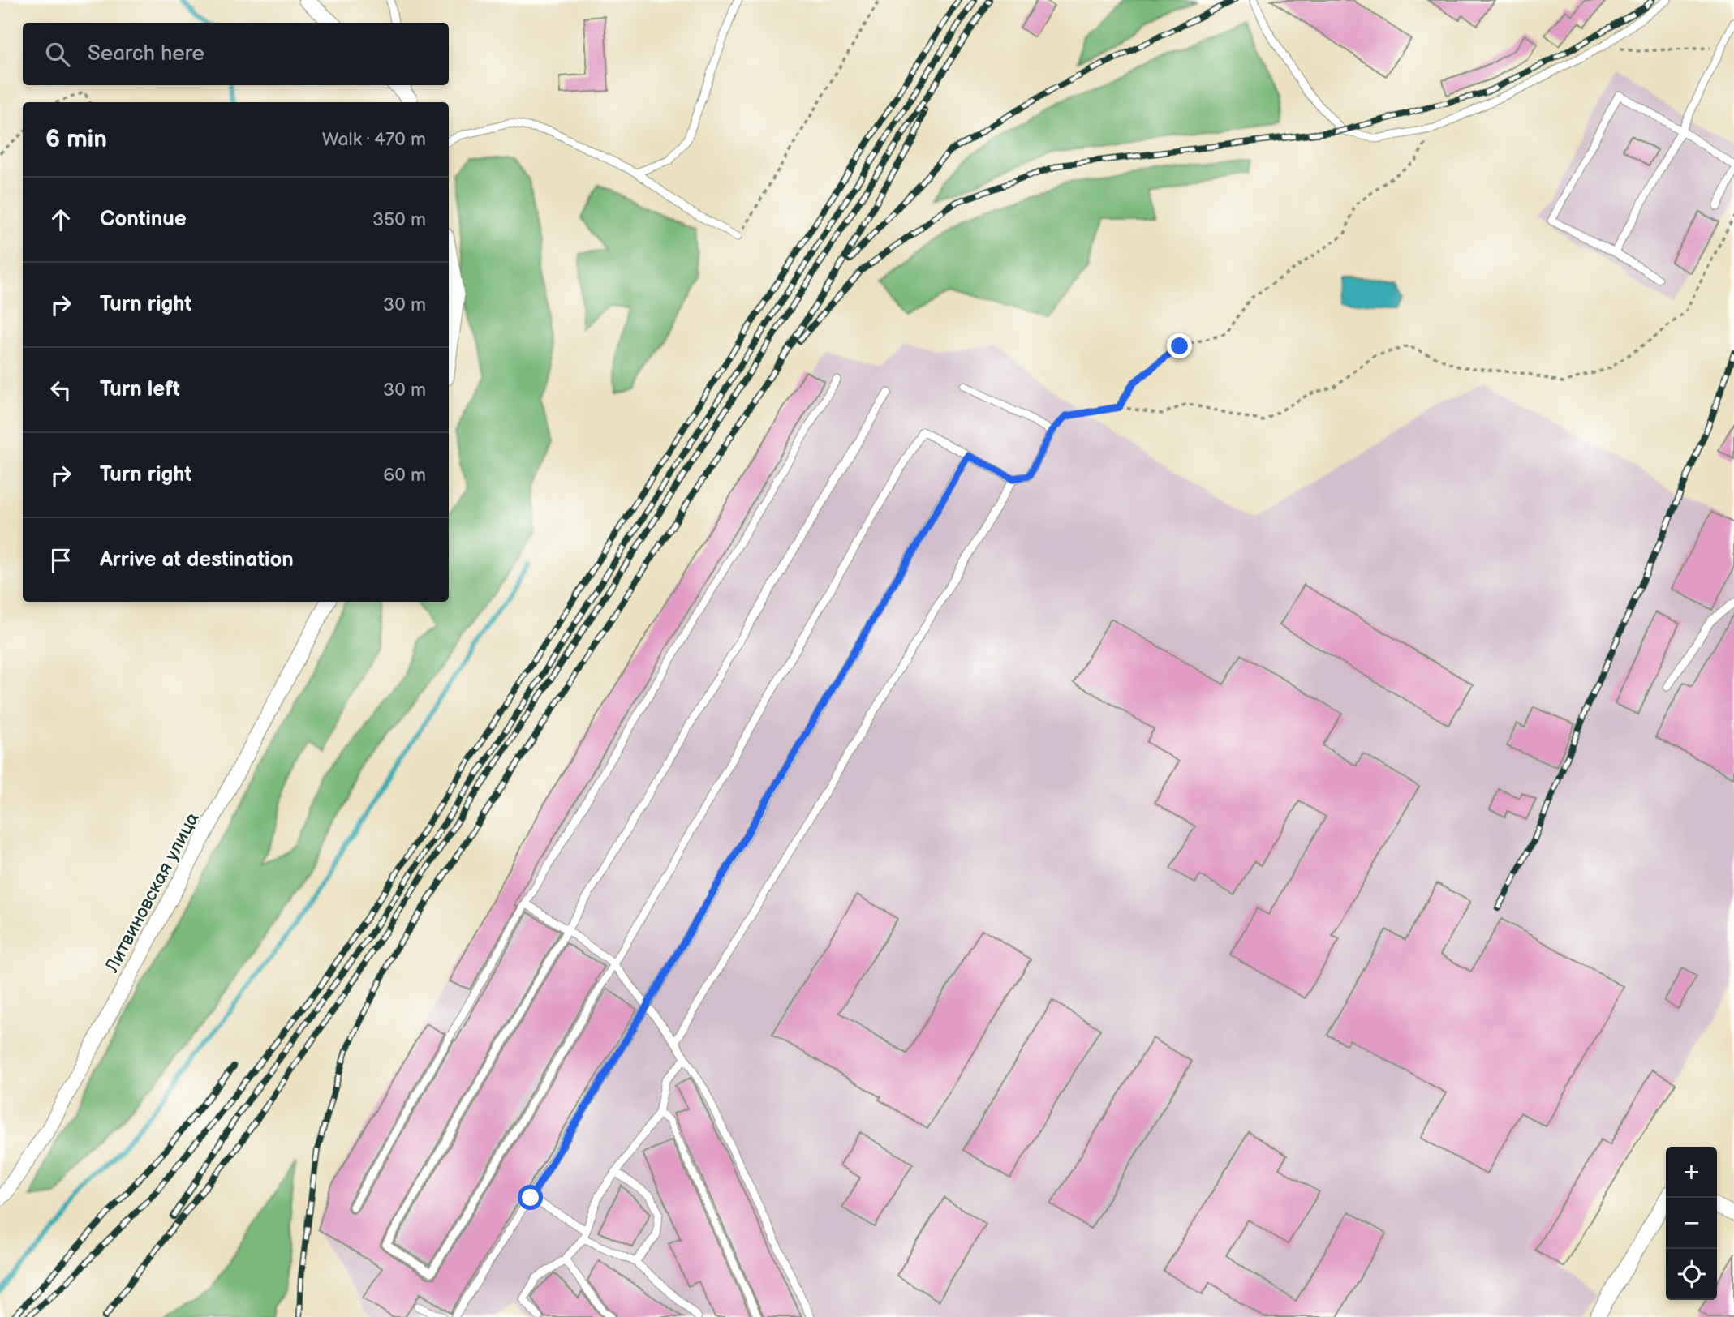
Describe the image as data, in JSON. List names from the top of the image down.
{
  "streets": {
    "street": ["Литвиновская улица"]
  },
  "page": {
    "search": "Search here",
    "heading": ["6 min", "Walk · 470 m"],
    "list": [
      ["Continue", "350 m"],
      ["Turn right", "30 m"],
      ["Turn left", "30 m"],
      ["Turn right", "60 m"],
      "Arrive at destination"
    ],
    "map_buttons": ["+", "−"]
  }
}
